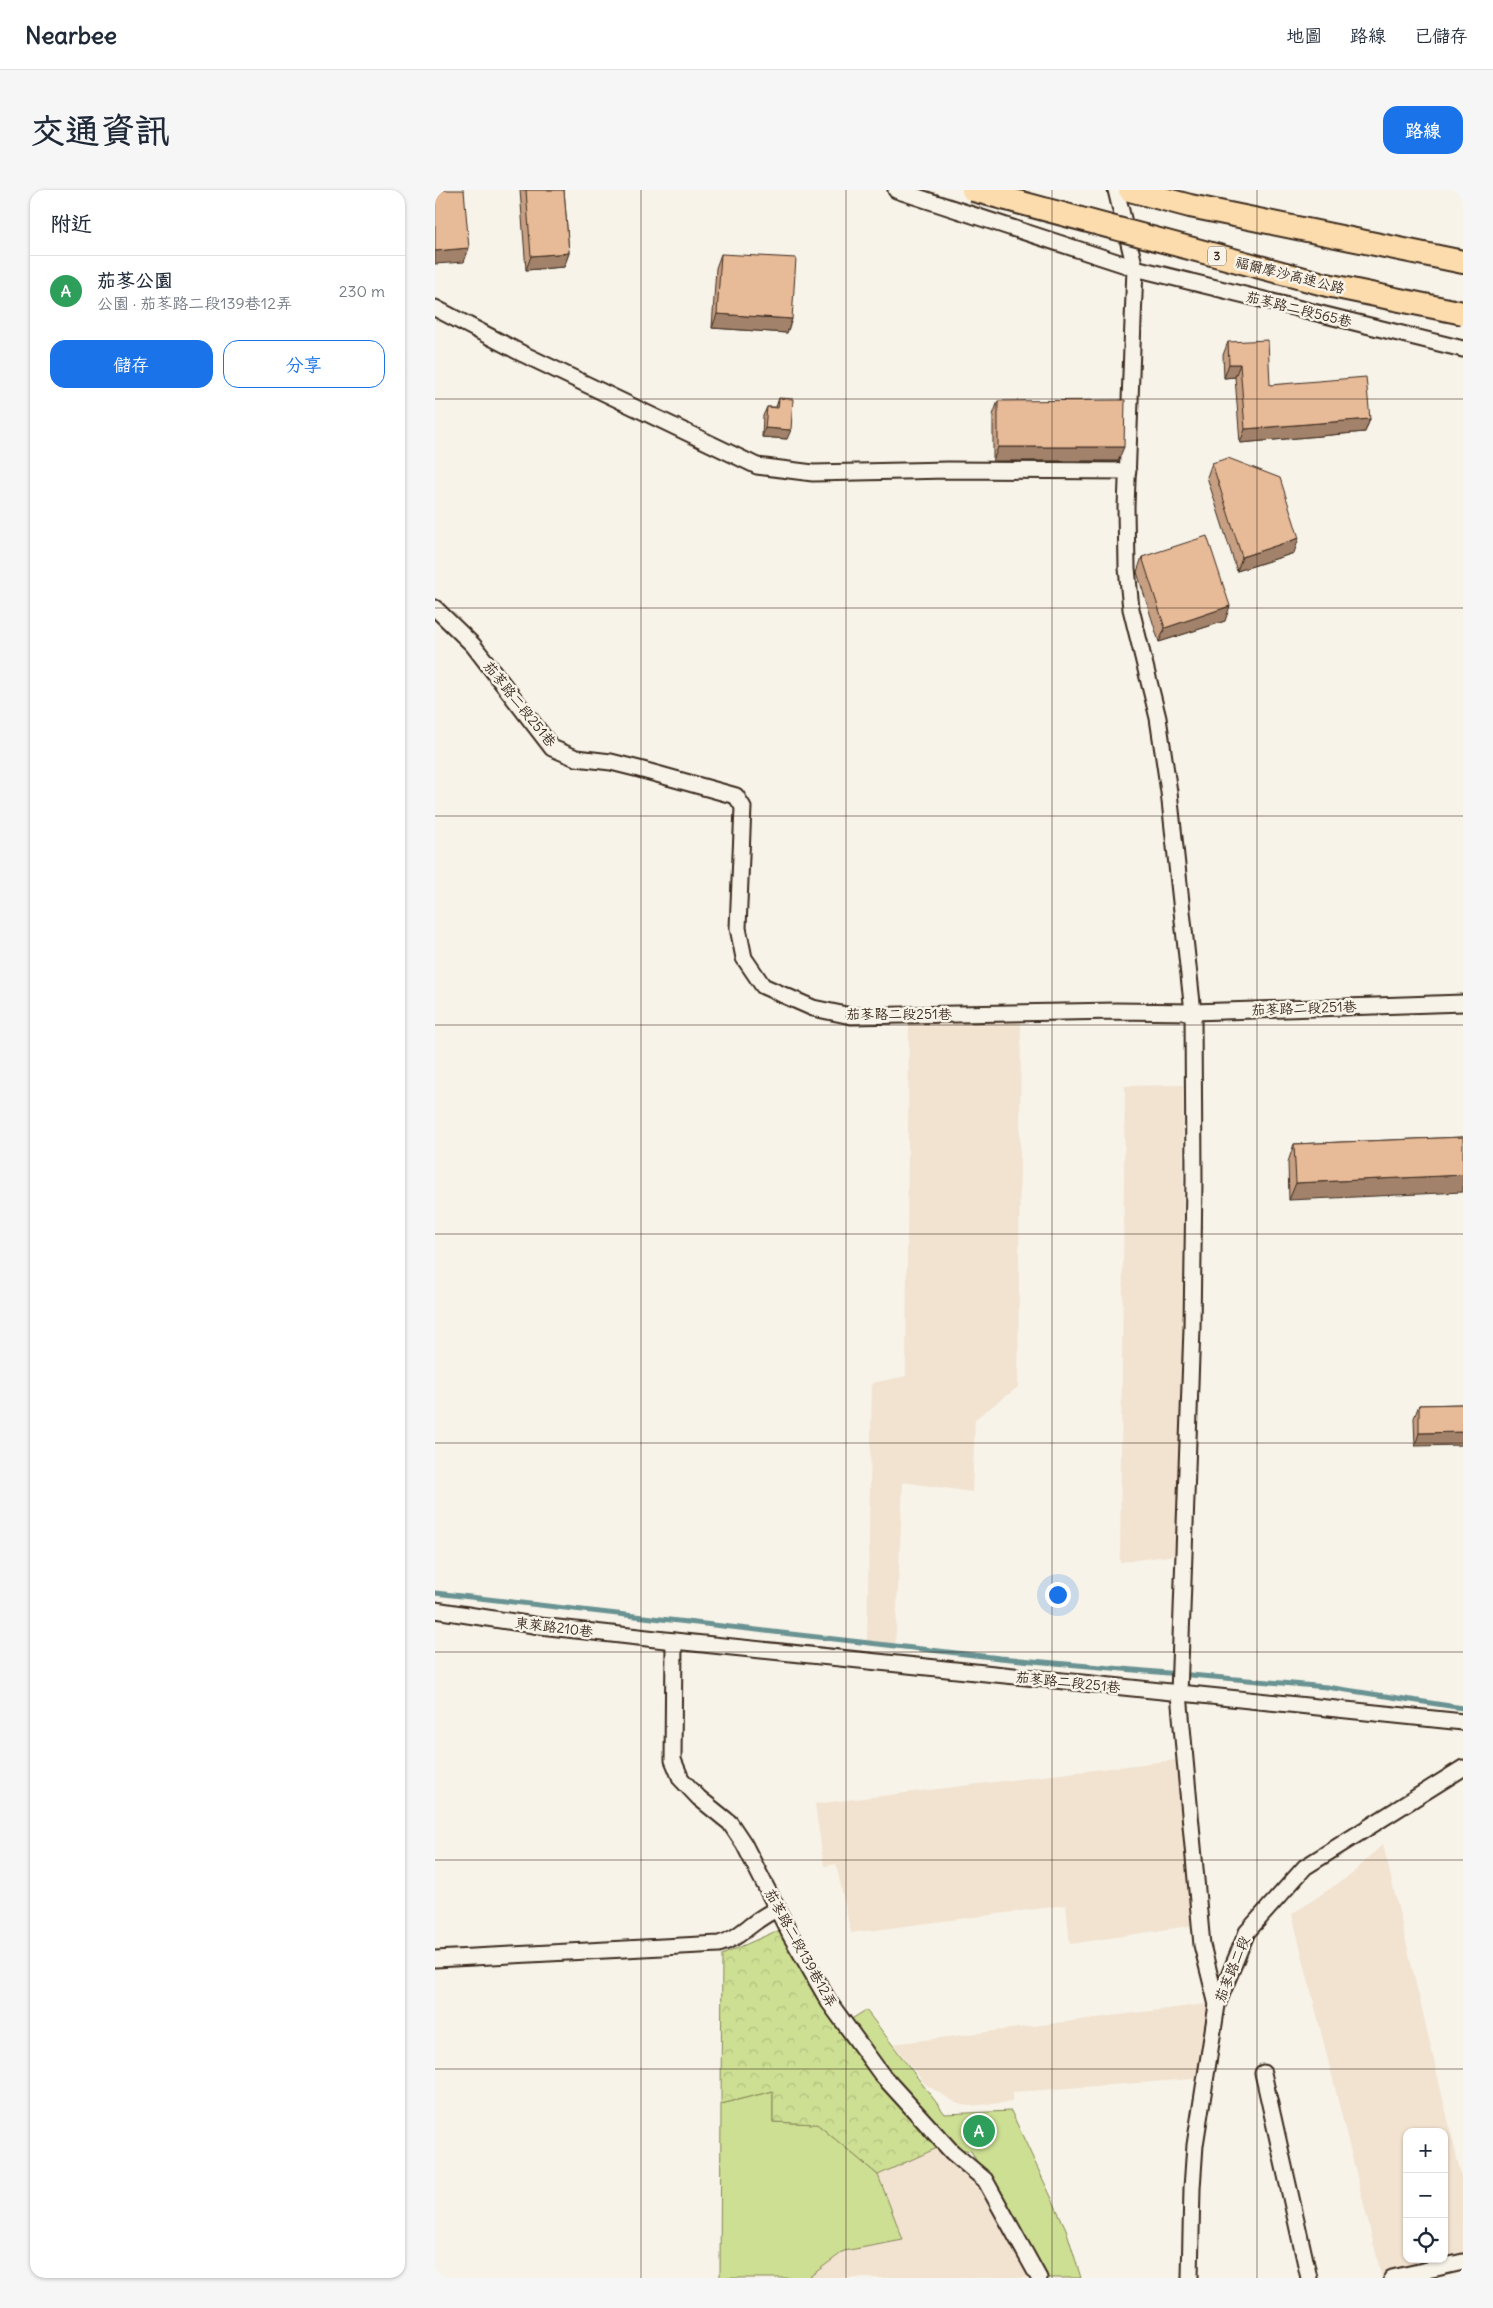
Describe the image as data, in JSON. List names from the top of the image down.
{
  "streets": {
    "highway": ["3", "福爾摩沙高速公路"],
    "street": [
      "茄苳路二段565巷",
      "茄苳路二段251巷",
      "東萊路210巷",
      "茄苳路二段139巷12弄",
      "茄苳路二段"
    ]
  },
  "crossings": [
    ["茄苳路二段251巷", "東萊路210巷"],
    ["茄苳路二段251巷", "茄苳路二段139巷12弄"],
    ["東萊路210巷", "茄苳路二段139巷12弄"]
  ],
  "page": {
    "header": "Nearbee",
    "nav": ["地圖", "路線", "已儲存"],
    "buttons": [
      "路線",
      ["儲存", "分享"]
    ],
    "title": "交通資訊",
    "heading": "附近",
    "list": [
      {
        "mark": "A",
        "name": "茄苳公園",
        "note": "公園 · 茄苳路二段139巷12弄",
        "value": "230 m"
      }
    ],
    "pins": "A",
    "map_buttons": ["+", "−"]
  }
}
